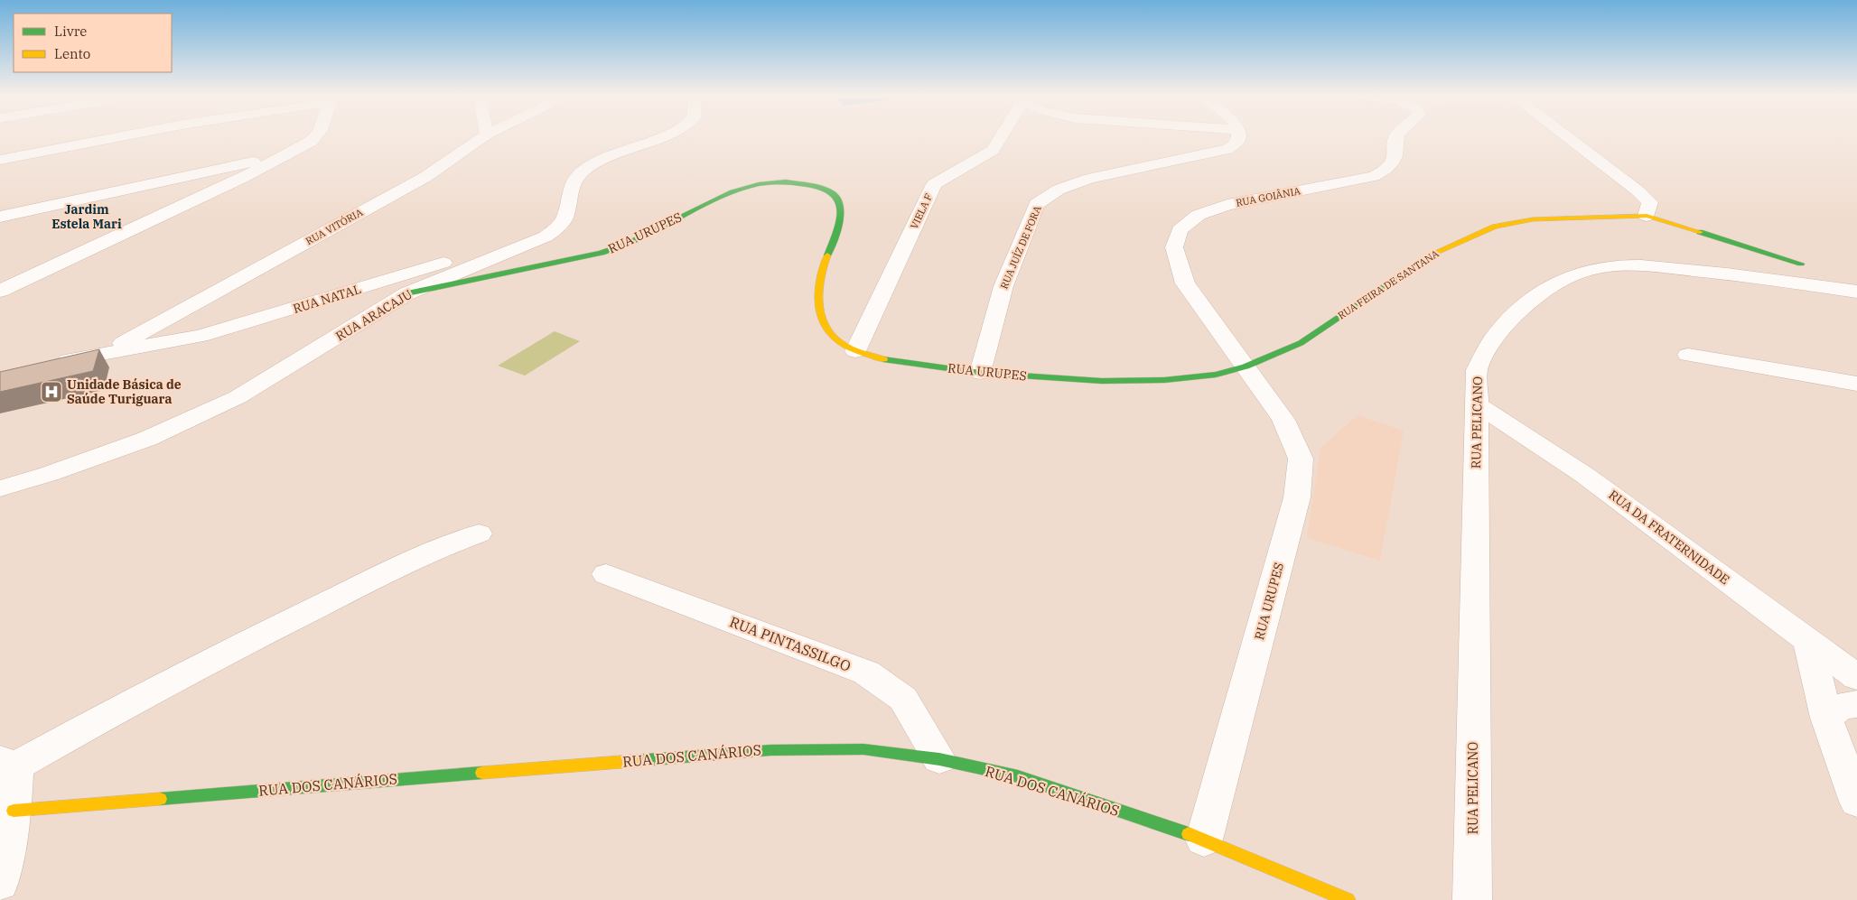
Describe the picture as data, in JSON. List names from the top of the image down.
{
  "streets": {
    "street": [
      "RUA GOIÂNIA",
      "VIELA F",
      "RUA VITÓRIA",
      "RUA URUPES",
      "RUA JUÍZ DE FORA",
      "RUA FEIRA DE SANTANA",
      "RUA NATAL",
      "RUA ARACAJU",
      "RUA PELICANO",
      "RUA DA FRATERNIDADE",
      "RUA PINTASSILGO",
      "RUA DOS CANÁRIOS"
    ]
  },
  "crossings": [
    ["RUA GOIÂNIA", "RUA URUPES"],
    ["RUA GOIÂNIA", "RUA FEIRA DE SANTANA"],
    ["VIELA F", "RUA URUPES"],
    ["RUA VITÓRIA", "RUA NATAL"],
    ["RUA URUPES", "RUA JUÍZ DE FORA"],
    ["RUA URUPES", "RUA FEIRA DE SANTANA"],
    ["RUA URUPES", "RUA ARACAJU"],
    ["RUA URUPES", "RUA DOS CANÁRIOS"],
    ["RUA NATAL", "RUA ARACAJU"],
    ["RUA PELICANO", "RUA DA FRATERNIDADE"],
    ["RUA PINTASSILGO", "RUA DOS CANÁRIOS"]
  ],
  "districts": ["Jardim Estela Mari"],
  "places": {
    "hospital": ["Unidade Básica de Saúde Turiguara"]
  },
  "legend": ["Livre", "Lento"]
}
